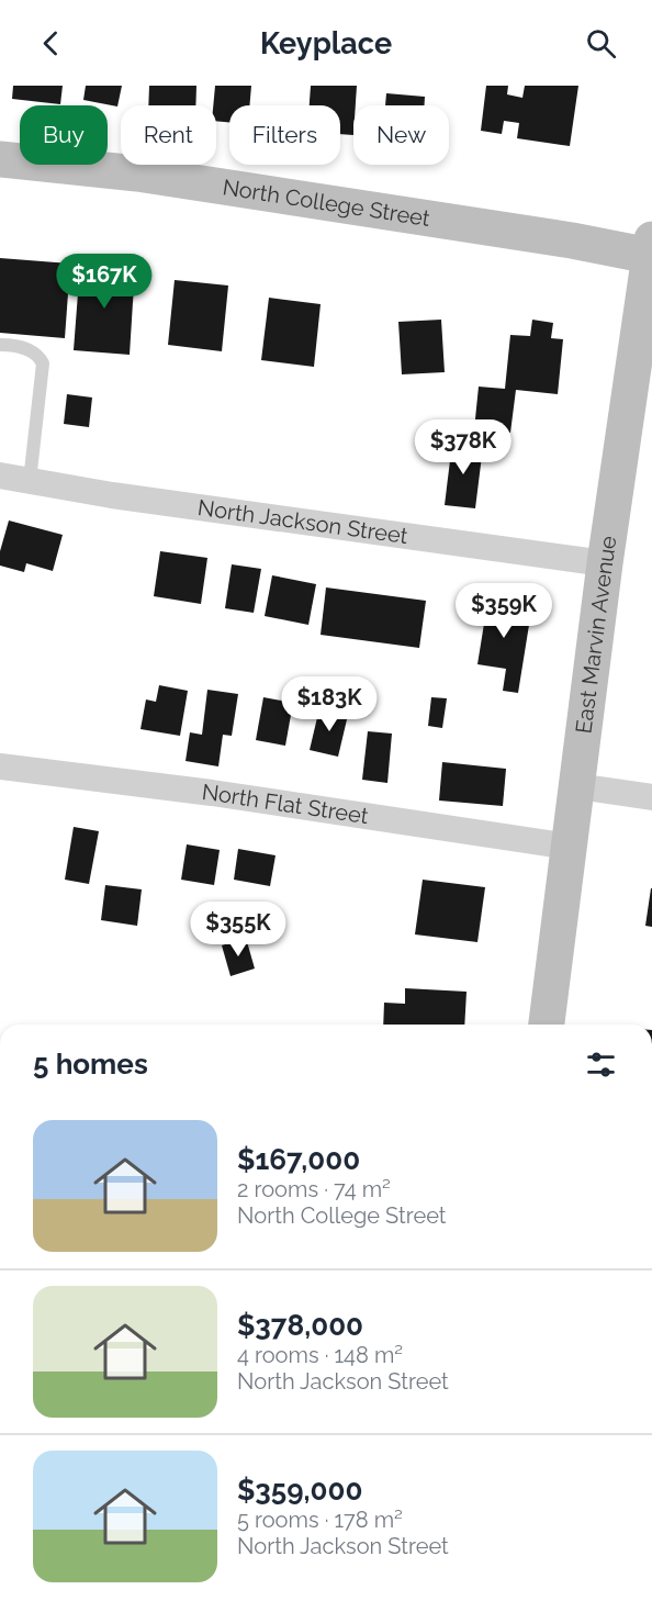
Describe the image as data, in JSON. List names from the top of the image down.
{
  "streets": {
    "main road": ["North College Street", "East Marvin Avenue"],
    "street": ["North Jackson Street", "North Flat Street"]
  },
  "crossings": [
    ["North College Street", "East Marvin Avenue"],
    ["North Jackson Street", "East Marvin Avenue"],
    ["East Marvin Avenue", "North Flat Street"]
  ],
  "page": {
    "header": "Keyplace",
    "chip": [
      "Buy",
      "Rent",
      "Filters",
      "New"
    ],
    "price": [
      "$167K",
      "$378K",
      "$359K",
      "$183K",
      "$355K"
    ],
    "heading": "5 homes",
    "list": [
      {
        "name": "$167,000",
        "note": "2 rooms · 74 m² · North College Street"
      },
      {
        "name": "$378,000",
        "note": "4 rooms · 148 m² · North Jackson Street"
      },
      {
        "name": "$359,000",
        "note": "5 rooms · 178 m² · North Jackson Street"
      }
    ]
  }
}
